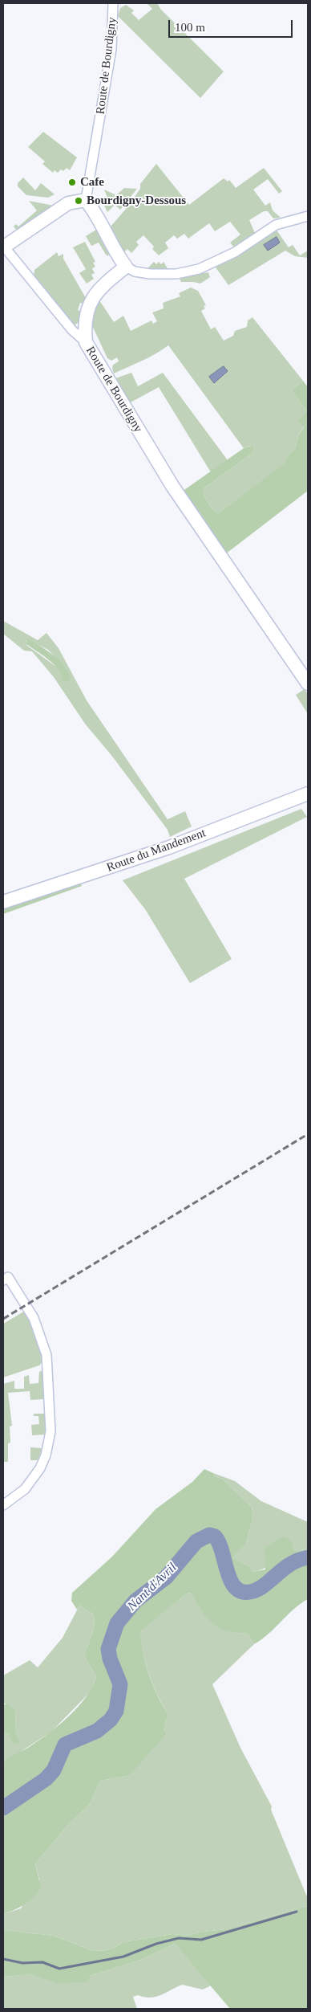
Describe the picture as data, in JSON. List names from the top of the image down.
{
  "streets": {
    "street": ["Route de Bourdigny", "Route du Mandement"]
  },
  "water": ["Nant d'Avril"],
  "places": ["Cafe", "Bourdigny-Dessous"],
  "scale_bar": "100 m"
}
